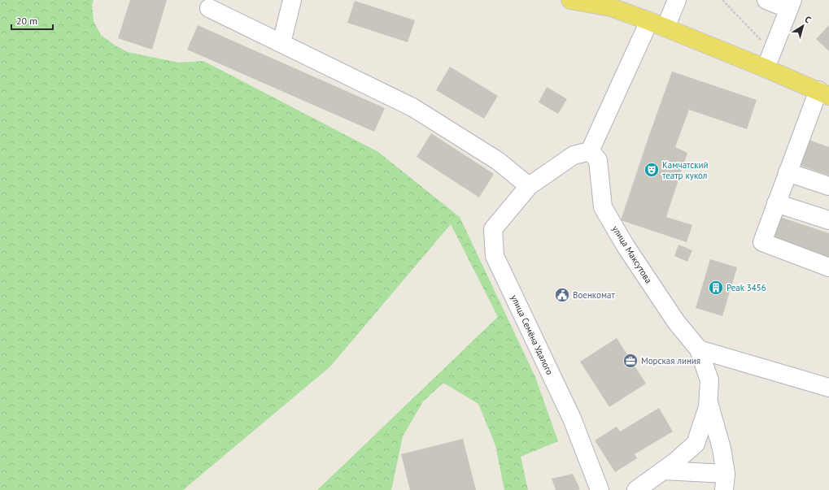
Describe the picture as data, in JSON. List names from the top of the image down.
{
  "streets": {
    "street": ["улица Максутова", "улица Семёна Удалого"]
  },
  "places": {
    "theatre": ["Камчатский театр кукол"],
    "building": ["Peak 3456"],
    "public building": ["Военкомат"],
    "office": ["Морская линия"]
  },
  "scale_bar": "20 m",
  "north": "top right"
}
